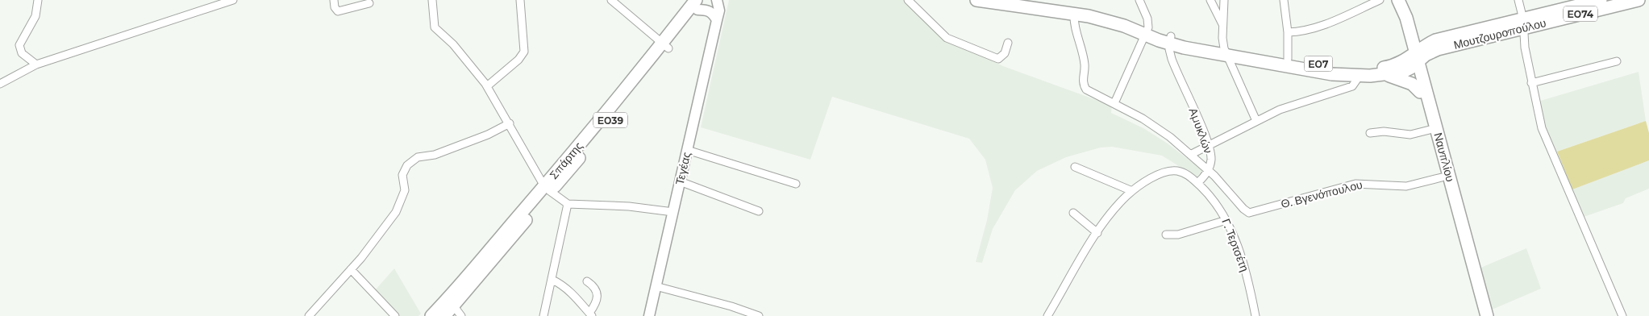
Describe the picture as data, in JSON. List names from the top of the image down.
{
  "streets": {
    "main road": [
      "ΕΟ74",
      "Μουτζουροπούλου",
      "ΕΟ7",
      "ΕΟ39",
      "Ναυπλίου",
      "Σπάρτης",
      "Τεγέας"
    ],
    "street": ["Αμυκλών", "Θ. Βγενόπουλου", "Γ. Τερτσέτη"]
  },
  "crossings": [
    ["Μουτζουροπούλου", "ΕΟ7"],
    ["Μουτζουροπούλου", "Ναυπλίου"],
    ["ΕΟ7", "Αμυκλών"],
    ["ΕΟ7", "Ναυπλίου"],
    ["Αμυκλών", "Θ. Βγενόπουλου"],
    ["Ναυπλίου", "Θ. Βγενόπουλου"]
  ]
}
